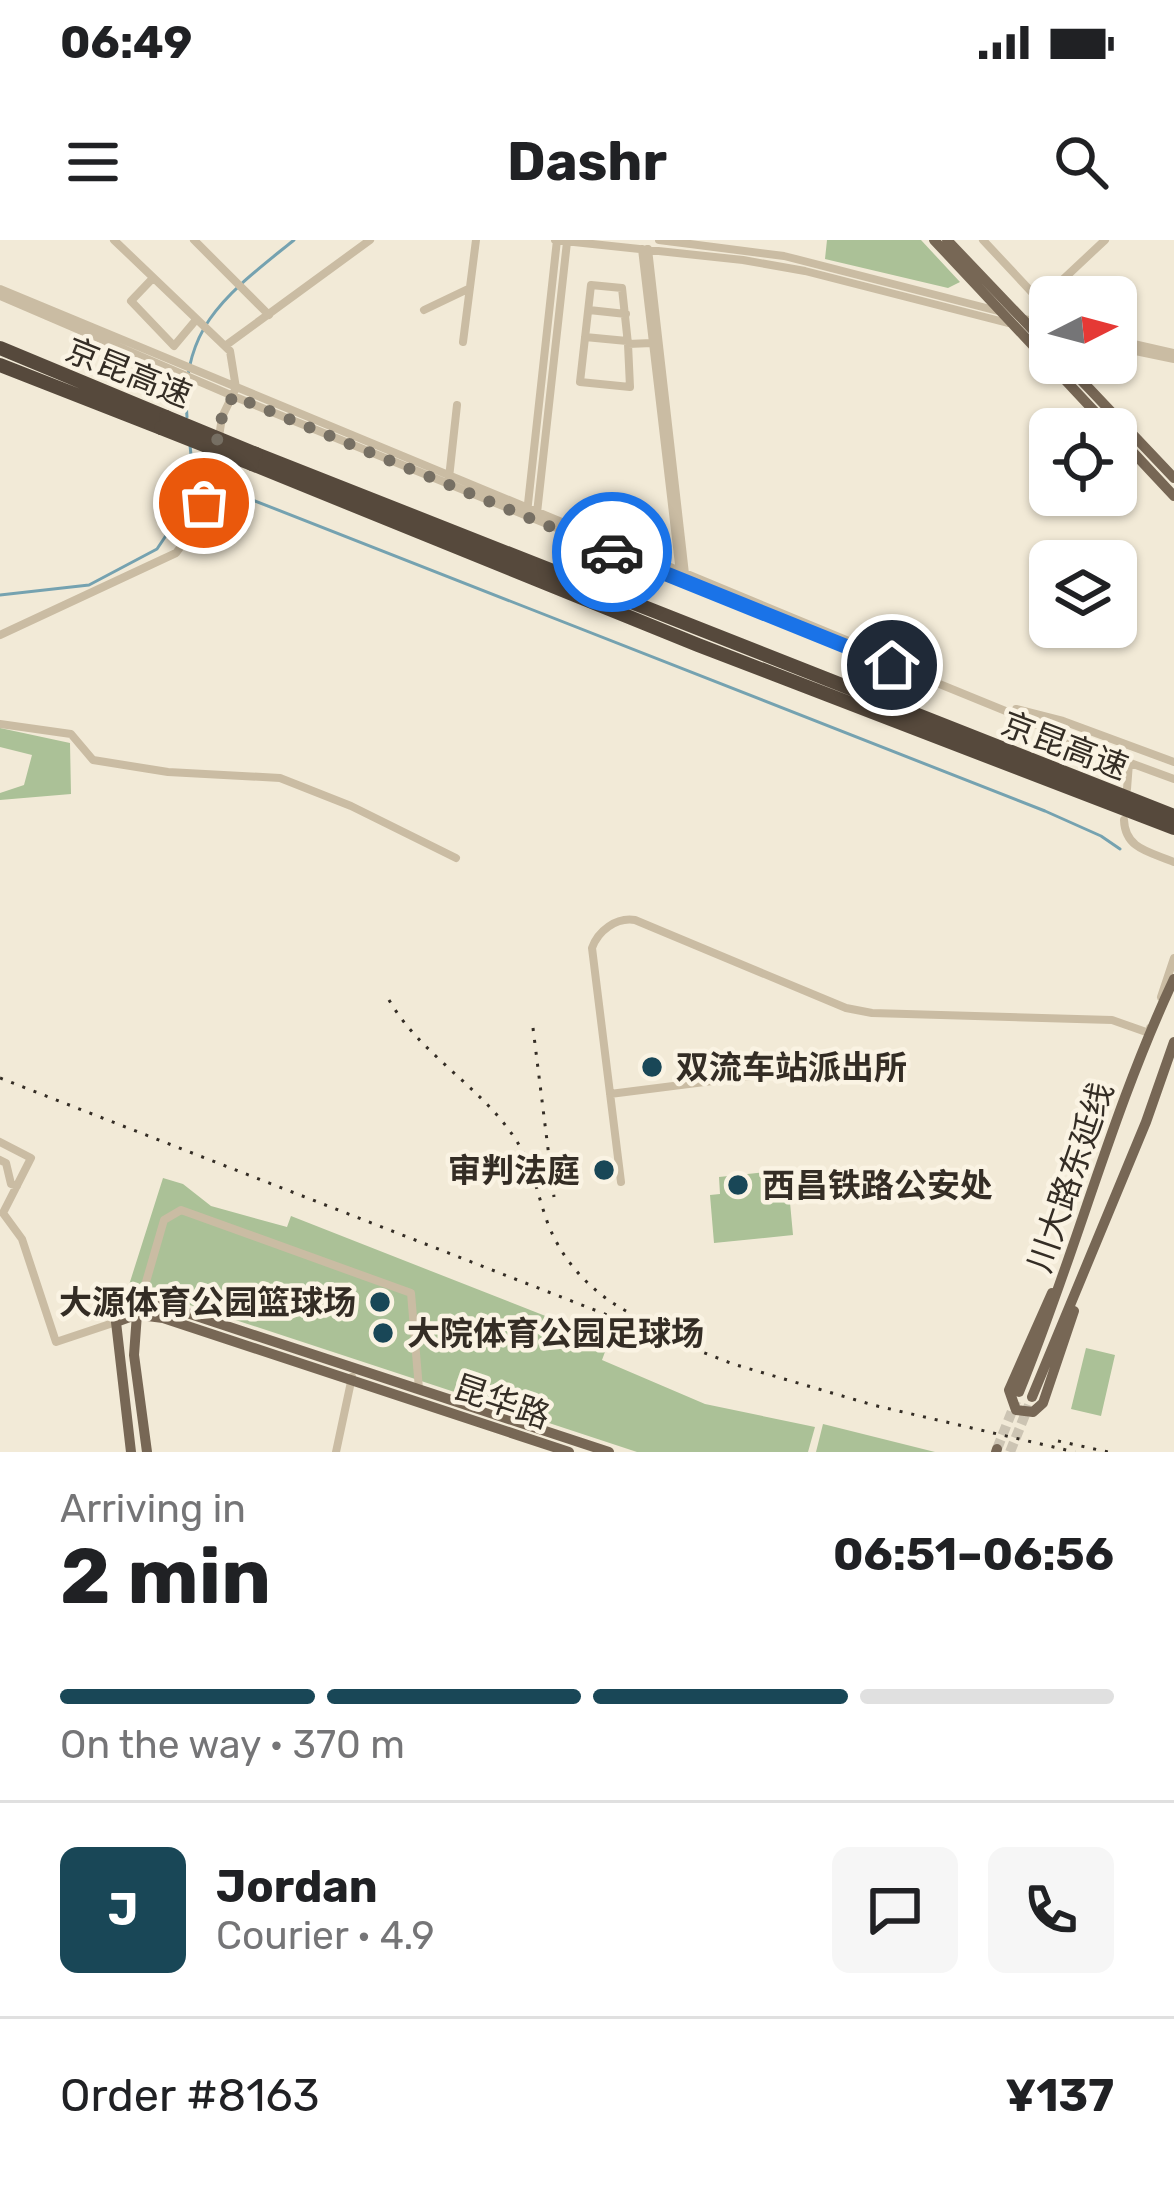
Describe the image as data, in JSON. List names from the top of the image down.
{
  "streets": {
    "highway": ["京昆高速"],
    "main road": ["川大路东延线", "昆华路"]
  },
  "places": [
    "双流车站派出所",
    "审判法庭",
    "西昌铁路公安处",
    "大源体育公园篮球场",
    "大院体育公园足球场"
  ],
  "north": "right",
  "page": {
    "status": "06:49",
    "header": "Dashr",
    "heading": ["2 min", "Arriving in", "06:51–06:56"],
    "panel": [
      "Jordan",
      "Courier · 4.9",
      "Order #8163",
      "¥137"
    ],
    "bar": "On the way · 370 m",
    "round": "J"
  }
}
